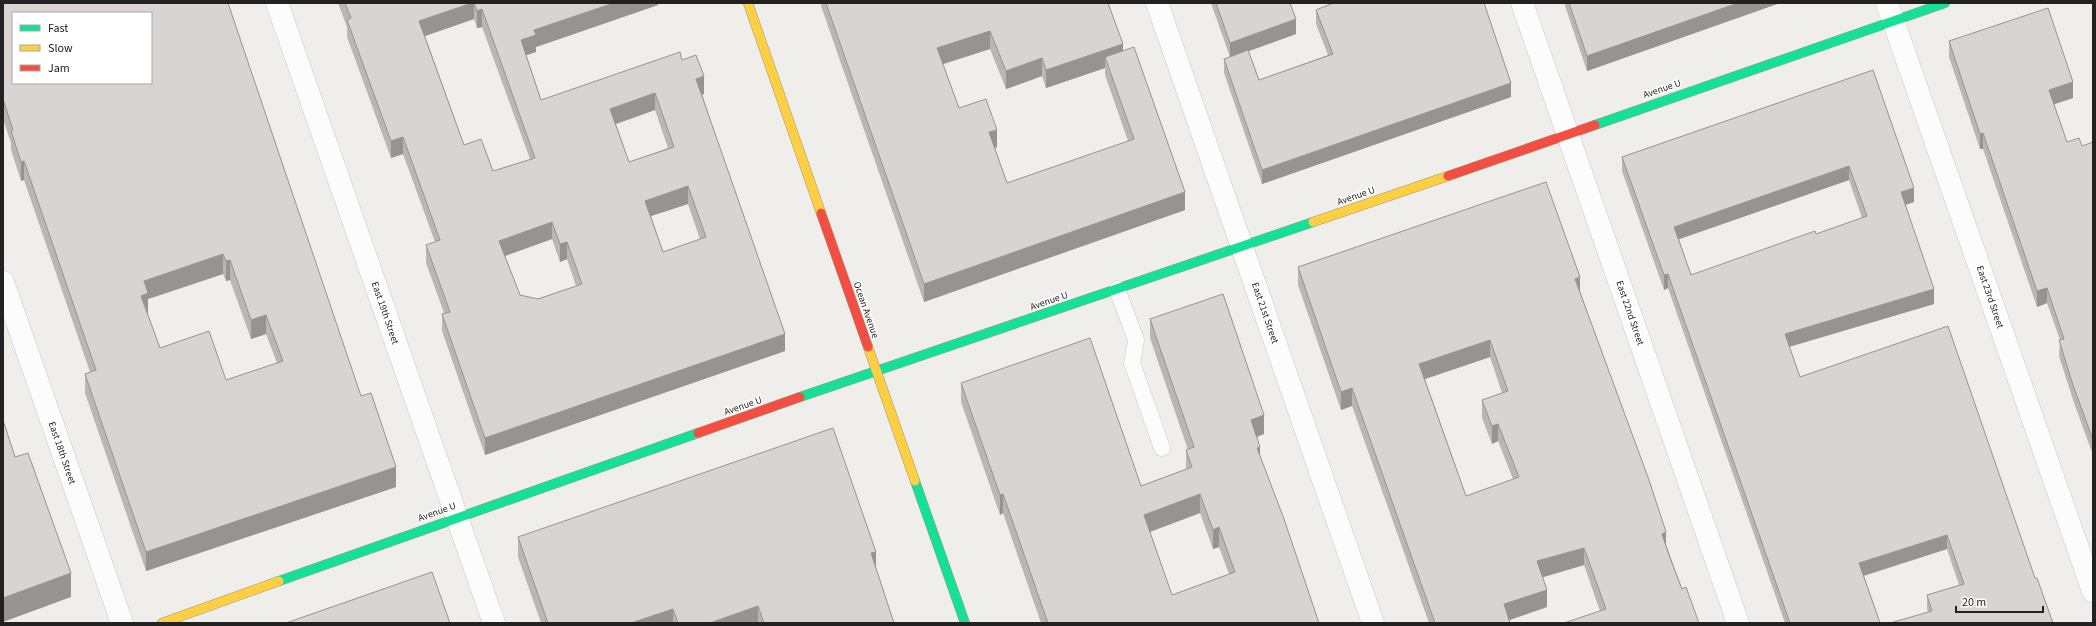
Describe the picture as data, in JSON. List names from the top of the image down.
{
  "streets": {
    "main road": ["Avenue U", "Ocean Avenue"],
    "street": [
      "East 23rd Street",
      "East 19th Street",
      "East 21st Street",
      "East 22nd Street",
      "East 18th Street"
    ]
  },
  "crossings": [
    ["Avenue U", "East 23rd Street"],
    ["Avenue U", "Ocean Avenue"],
    ["Avenue U", "East 19th Street"],
    ["Avenue U", "East 21st Street"],
    ["Avenue U", "East 22nd Street"]
  ],
  "legend": ["Fast", "Slow", "Jam"],
  "scale_bar": "20 m"
}
